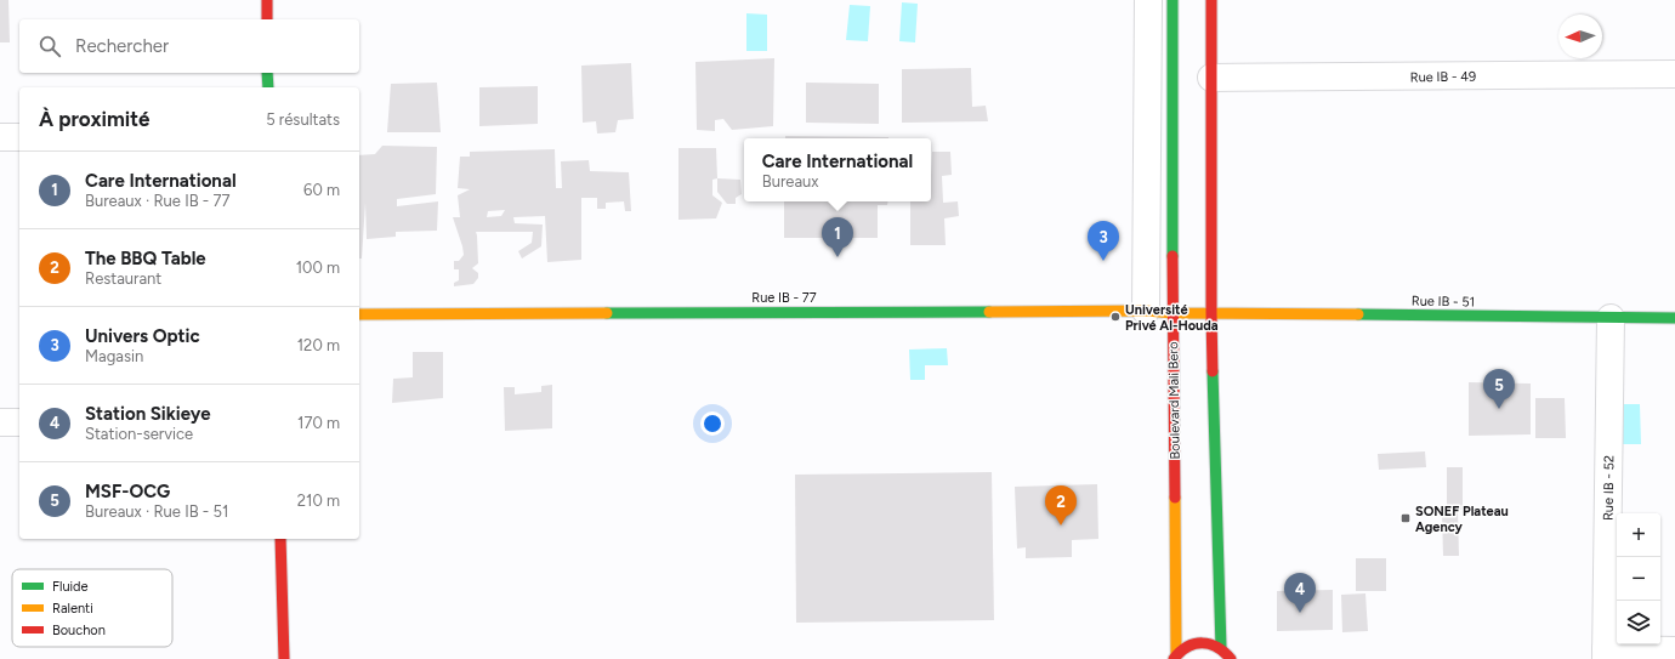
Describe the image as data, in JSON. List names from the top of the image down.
{
  "streets": {
    "street": [
      "Rue IB - 49",
      "Rue IB - 77",
      "Rue IB - 51",
      "Boulevard Mali Bero",
      "Rue IB - 52"
    ]
  },
  "crossings": [
    ["Rue IB - 77", "Rue IB - 51"],
    ["Rue IB - 77", "Boulevard Mali Bero"],
    ["Rue IB - 51", "Rue IB - 52"]
  ],
  "places": {
    "other": ["Université Privé Al-Houda"],
    "transit": ["SONEF Plateau Agency"]
  },
  "legend": ["Fluide", "Ralenti", "Bouchon"],
  "north": "left",
  "page": {
    "search": "Rechercher",
    "heading": ["À proximité", "5 résultats"],
    "popup": ["Care International", "Bureaux"],
    "list": [
      {
        "mark": "1",
        "name": "Care International",
        "note": "Bureaux · Rue IB - 77",
        "value": "60 m"
      },
      {
        "mark": "2",
        "name": "The BBQ Table",
        "note": "Restaurant",
        "value": "100 m"
      },
      {
        "mark": "3",
        "name": "Univers Optic",
        "note": "Magasin",
        "value": "120 m"
      },
      {
        "mark": "4",
        "name": "Station Sikieye",
        "note": "Station-service",
        "value": "170 m"
      },
      {
        "mark": "5",
        "name": "MSF-OCG",
        "note": "Bureaux · Rue IB - 51",
        "value": "210 m"
      }
    ],
    "pins": [
      "1",
      "3",
      "5",
      "2",
      "4"
    ],
    "map_buttons": ["+", "−"]
  }
}
